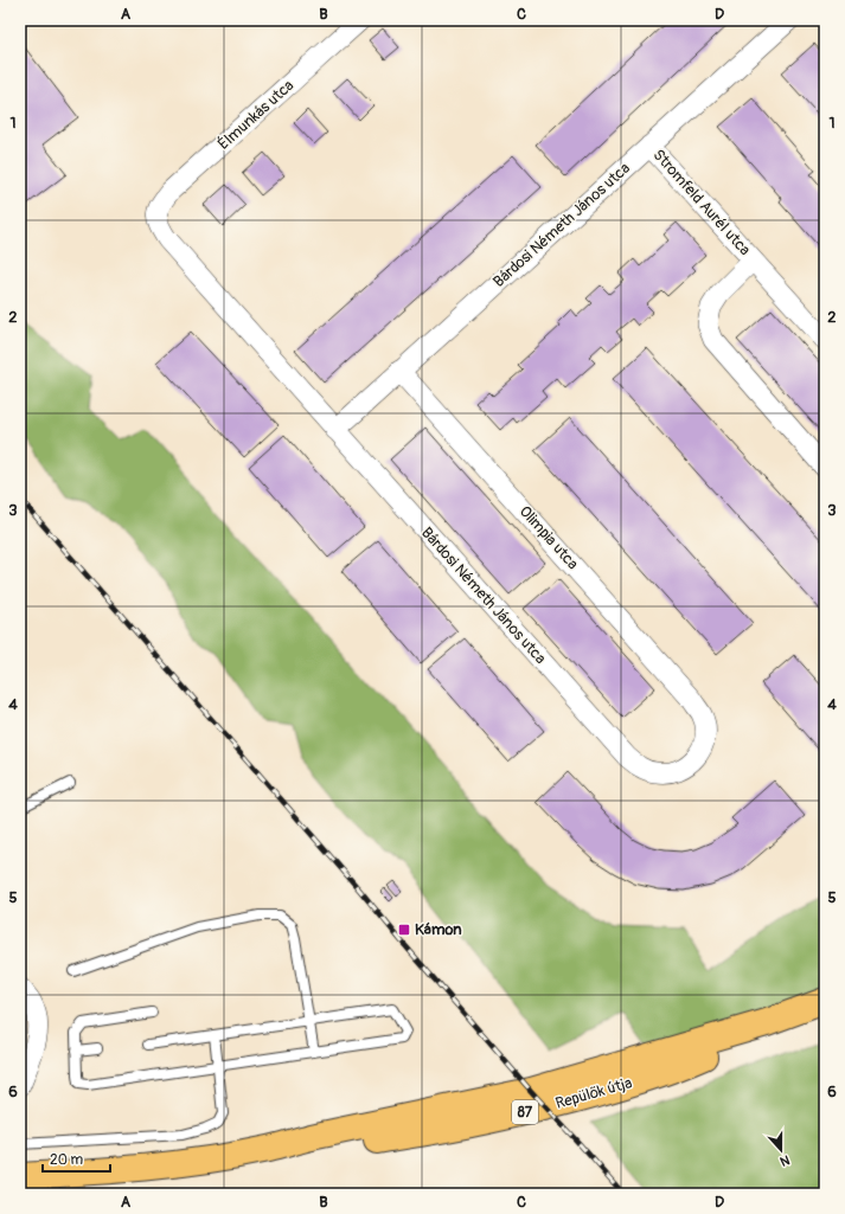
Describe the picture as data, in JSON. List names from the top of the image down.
{
  "streets": {
    "main road": ["Repülők útja", "87"],
    "street": [
      "Élmunkás utca",
      "Stromfeld Aurél utca",
      "Bárdosi Németh János utca",
      "Olimpia utca"
    ]
  },
  "crossings": [
    ["Élmunkás utca", "Bárdosi Németh János utca"],
    ["Stromfeld Aurél utca", "Bárdosi Németh János utca"],
    ["Bárdosi Németh János utca", "Olimpia utca"]
  ],
  "places": {
    "transit": ["Kámon"]
  },
  "scale_bar": "20 m",
  "north": "bottom",
  "grid": {
    "columns": [
      "A",
      "B",
      "C",
      "D"
    ],
    "rows": [
      "1",
      "2",
      "3",
      "4",
      "5",
      "6"
    ]
  }
}
